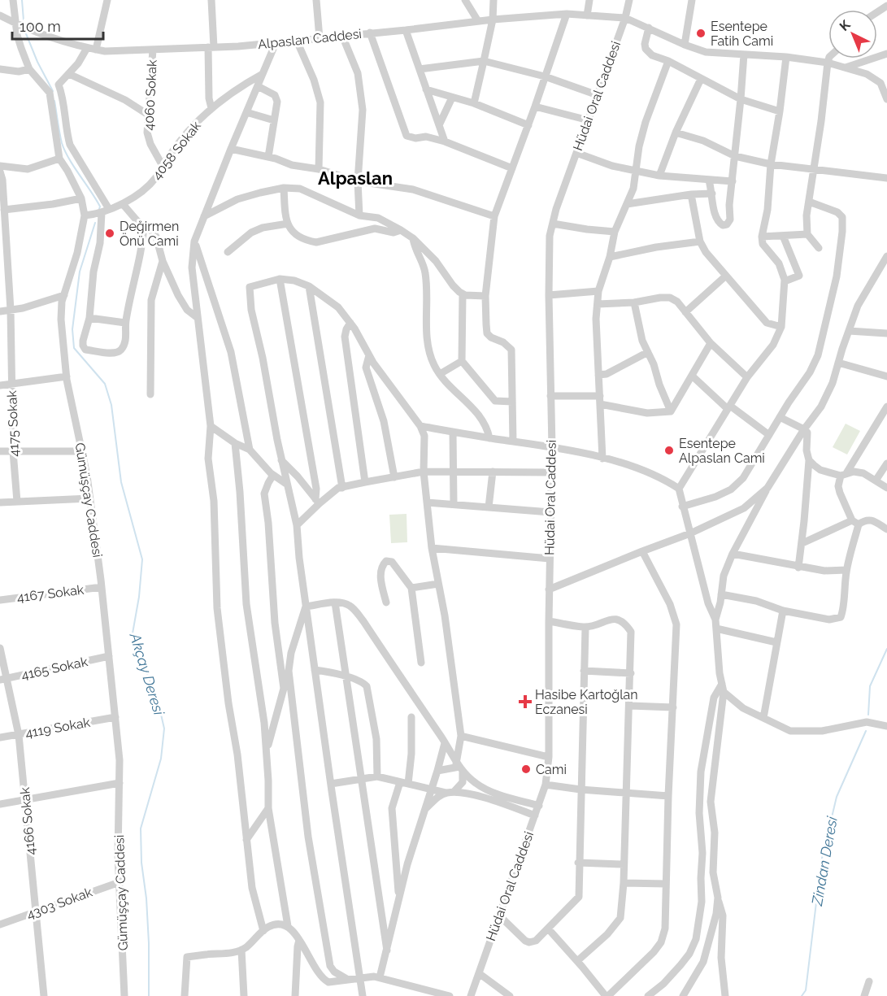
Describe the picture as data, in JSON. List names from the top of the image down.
{
  "streets": {
    "street": [
      "Alpaslan Caddesi",
      "4060 Sokak",
      "Hüdai Oral Caddesi",
      "4058 Sokak",
      "4175 Sokak",
      "Gümüşçay Caddesi",
      "4167 Sokak",
      "4165 Sokak",
      "4119 Sokak",
      "4166 Sokak",
      "4303 Sokak"
    ]
  },
  "crossings": [
    ["Alpaslan Caddesi", "4060 Sokak"],
    ["Alpaslan Caddesi", "Hüdai Oral Caddesi"],
    ["Alpaslan Caddesi", "Gümüşçay Caddesi"],
    ["4060 Sokak", "4058 Sokak"],
    ["4058 Sokak", "Gümüşçay Caddesi"],
    ["Gümüşçay Caddesi", "4167 Sokak"],
    ["Gümüşçay Caddesi", "4165 Sokak"],
    ["Gümüşçay Caddesi", "4119 Sokak"],
    ["Gümüşçay Caddesi", "4303 Sokak"],
    ["4165 Sokak", "4166 Sokak"],
    ["4119 Sokak", "4166 Sokak"],
    ["4166 Sokak", "4303 Sokak"]
  ],
  "districts": ["Alpaslan"],
  "water": ["Akçay Deresi", "Zindan Deresi"],
  "places": {
    "other": [
      "Esentepe Fatih Cami",
      "Değirmen Önü Cami",
      "Esentepe Alpaslan Cami",
      "Cami"
    ],
    "health": ["Hasibe Kartoğlan Eczanesi"]
  },
  "scale_bar": "100 m",
  "north": "top left"
}
